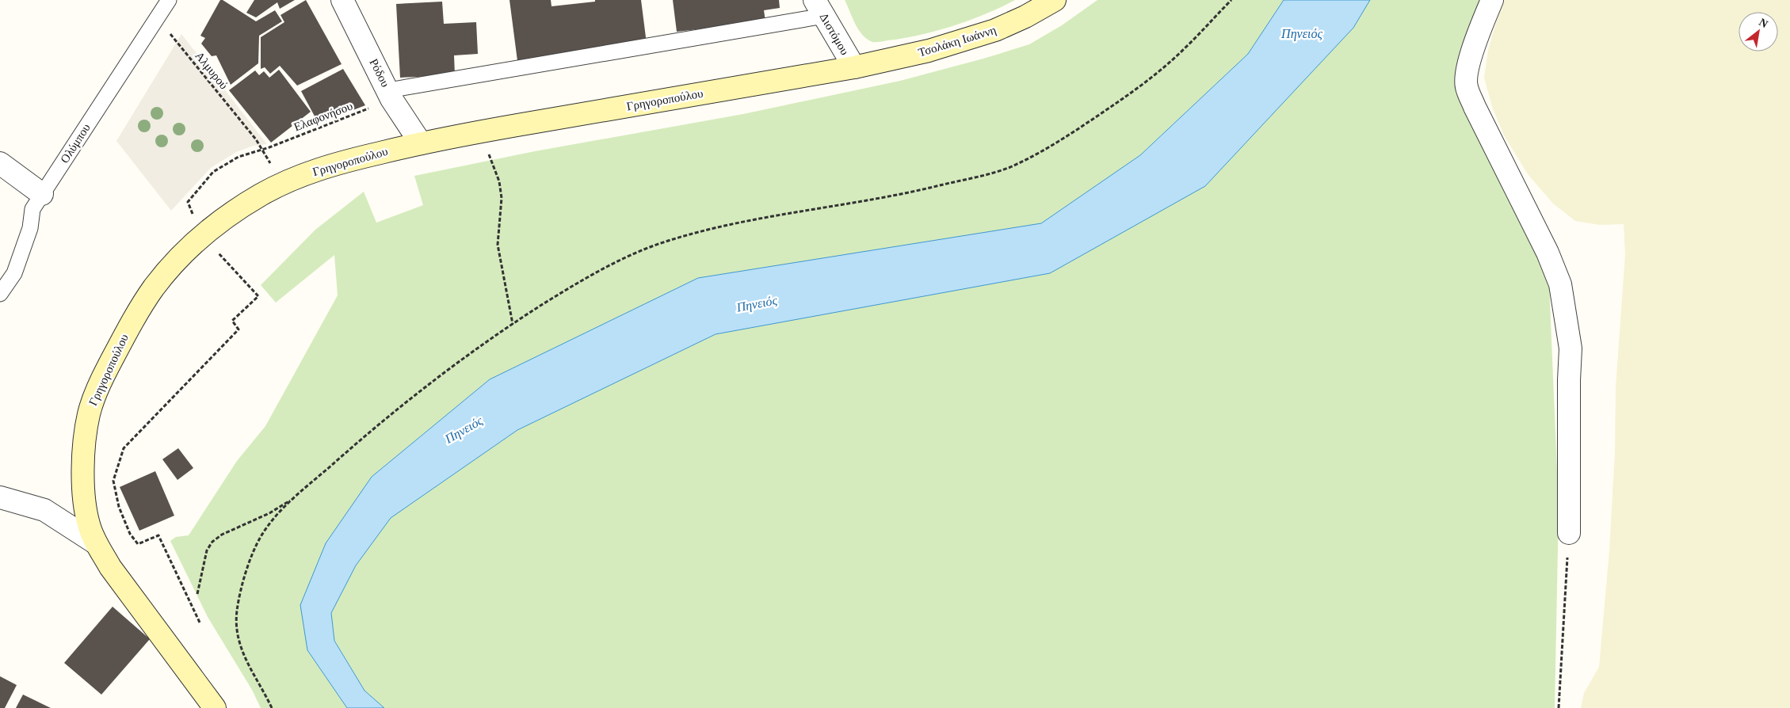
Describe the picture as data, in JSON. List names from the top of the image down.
{
  "streets": {
    "street": [
      "Διστόμου",
      "Τσολάκη Ιωάννη",
      "Ρόδου",
      "Γρηγοροπούλου"
    ],
    "lane": ["Ολύμπου"],
    "path": ["Αλμυρού", "Ελαφονήσου"]
  },
  "crossings": [
    ["Διστόμου", "Τσολάκη Ιωάννη"],
    ["Διστόμου", "Γρηγοροπούλου"],
    ["Τσολάκη Ιωάννη", "Γρηγοροπούλου"],
    ["Αλμυρού", "Ελαφονήσου"],
    ["Αλμυρού", "Ολύμπου"],
    ["Ρόδου", "Γρηγοροπούλου"],
    ["Ρόδου", "Ελαφονήσου"],
    ["Γρηγοροπούλου", "Ελαφονήσου"]
  ],
  "water": ["Πηνειός"],
  "north": "top right"
}
